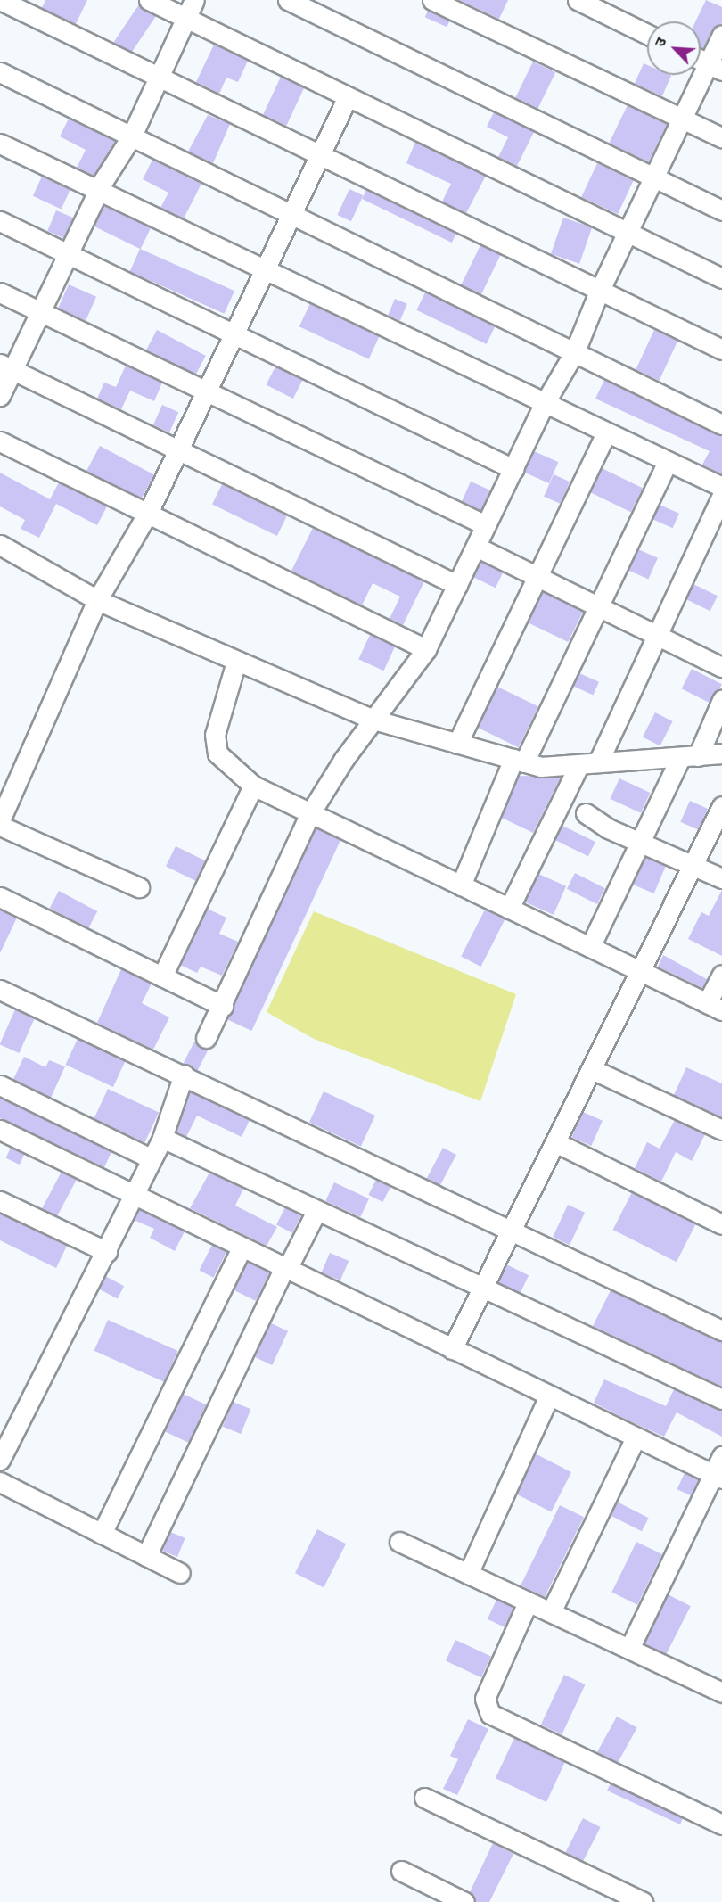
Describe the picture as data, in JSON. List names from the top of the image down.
{
  "north": "top left"
}
